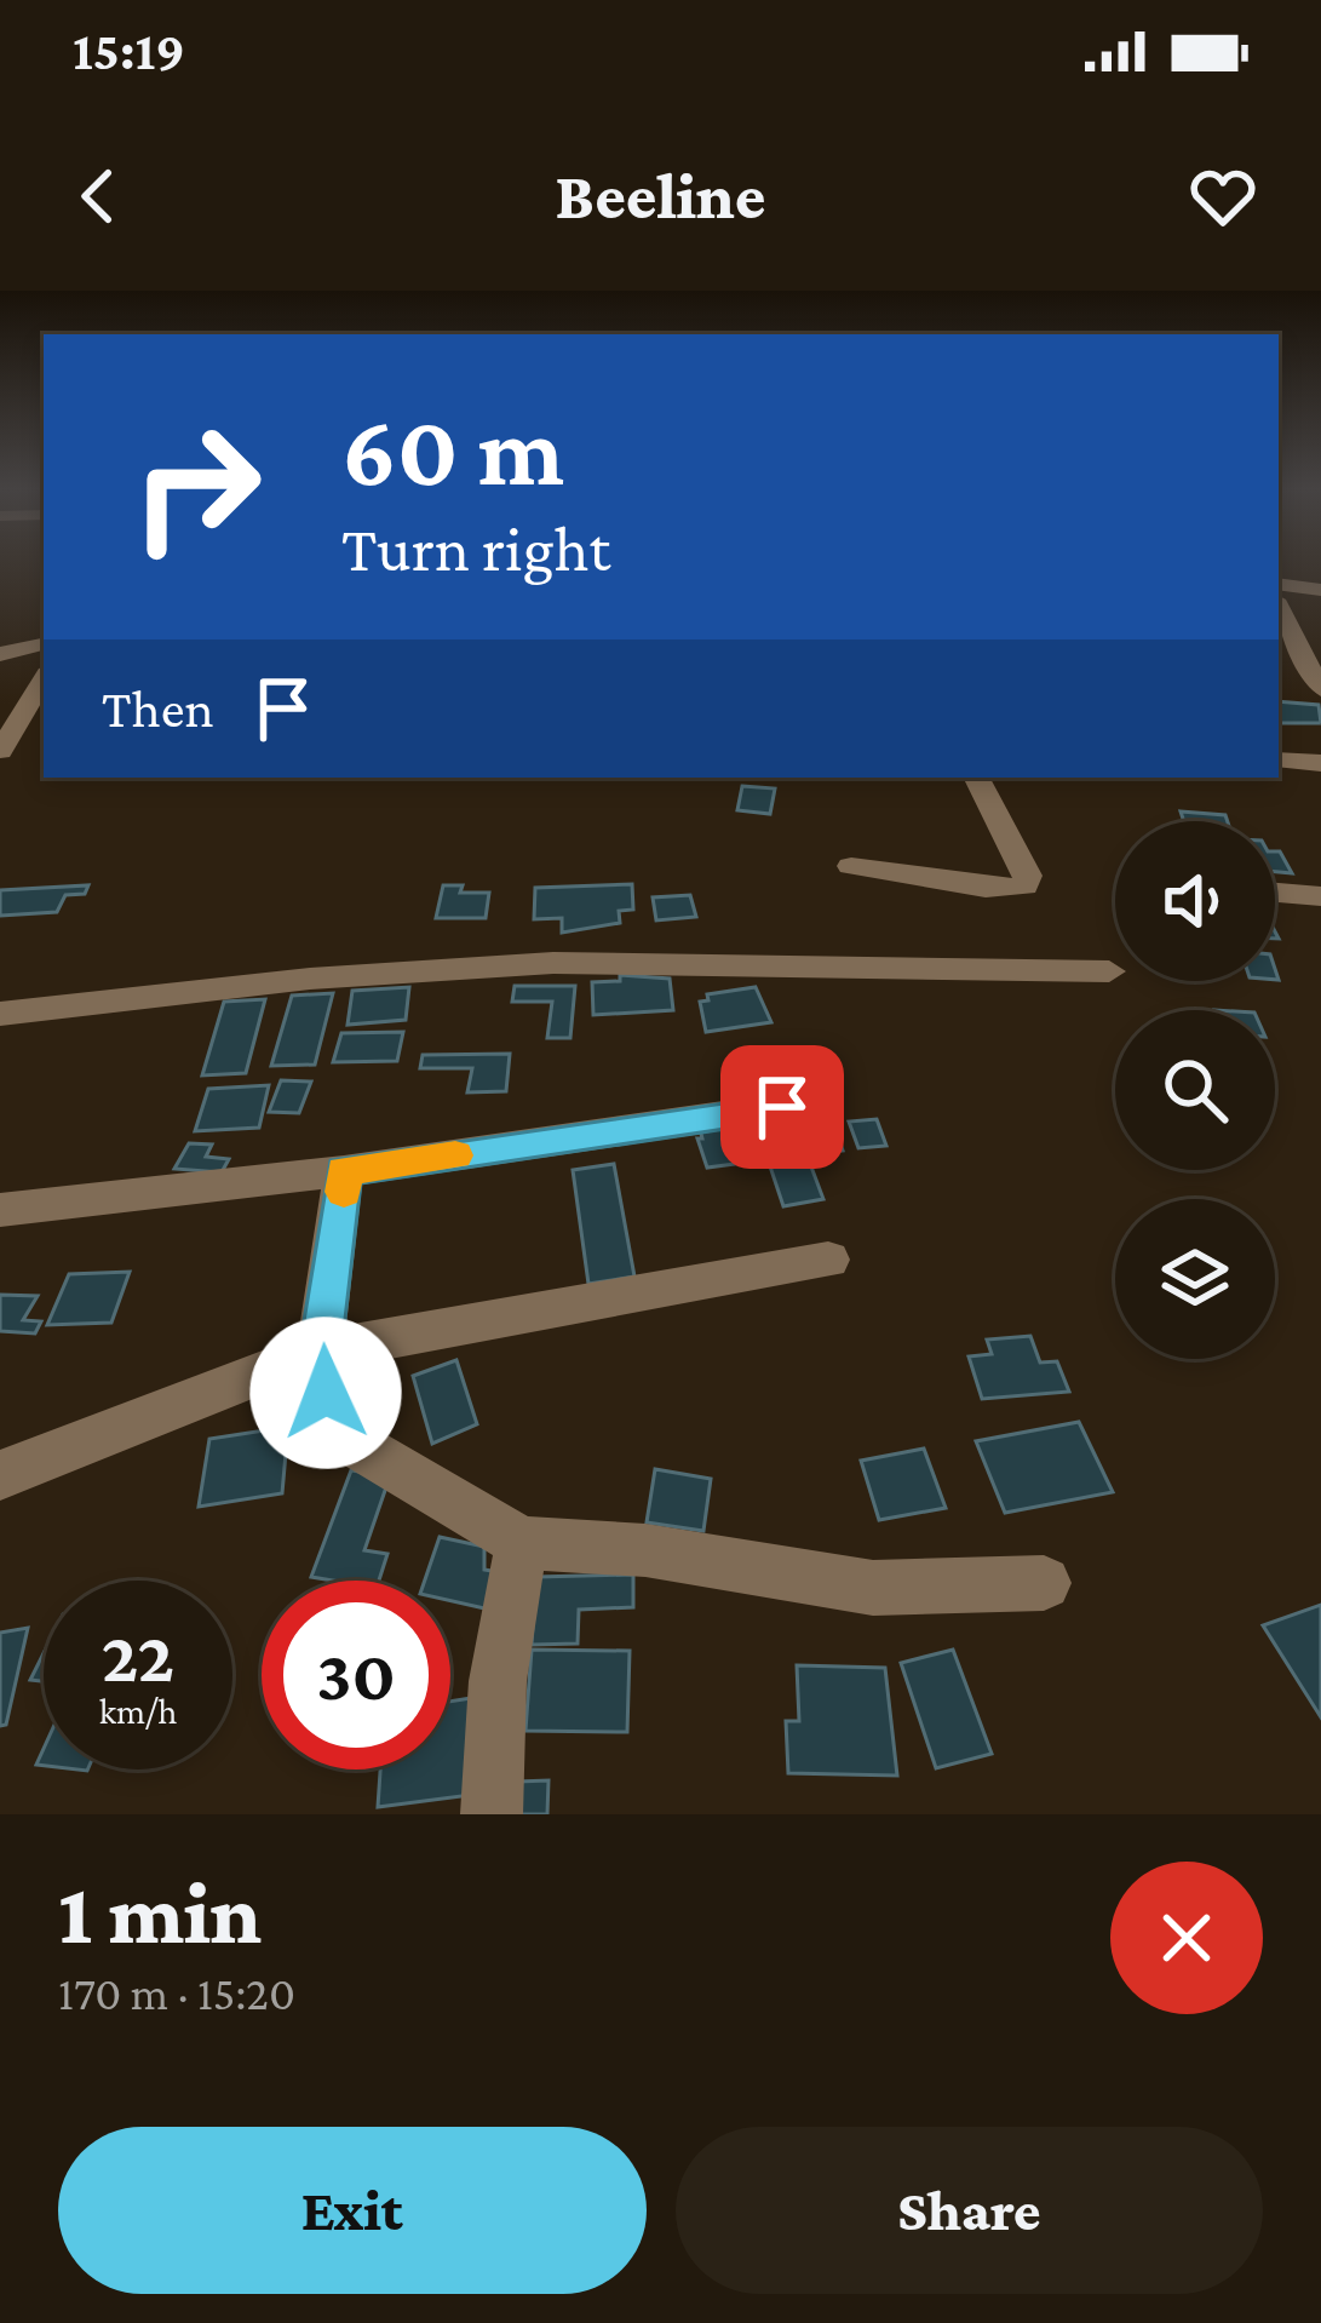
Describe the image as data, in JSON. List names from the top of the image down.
{
  "page": {
    "status": "15:19",
    "header": "Beeline",
    "turn": ["60 m", "Turn right"],
    "then": "Then",
    "speed": "22 km/h",
    "limit": "30",
    "heading": ["1 min", "170 m · 15:20"],
    "buttons": ["Exit", "Share"]
  }
}
